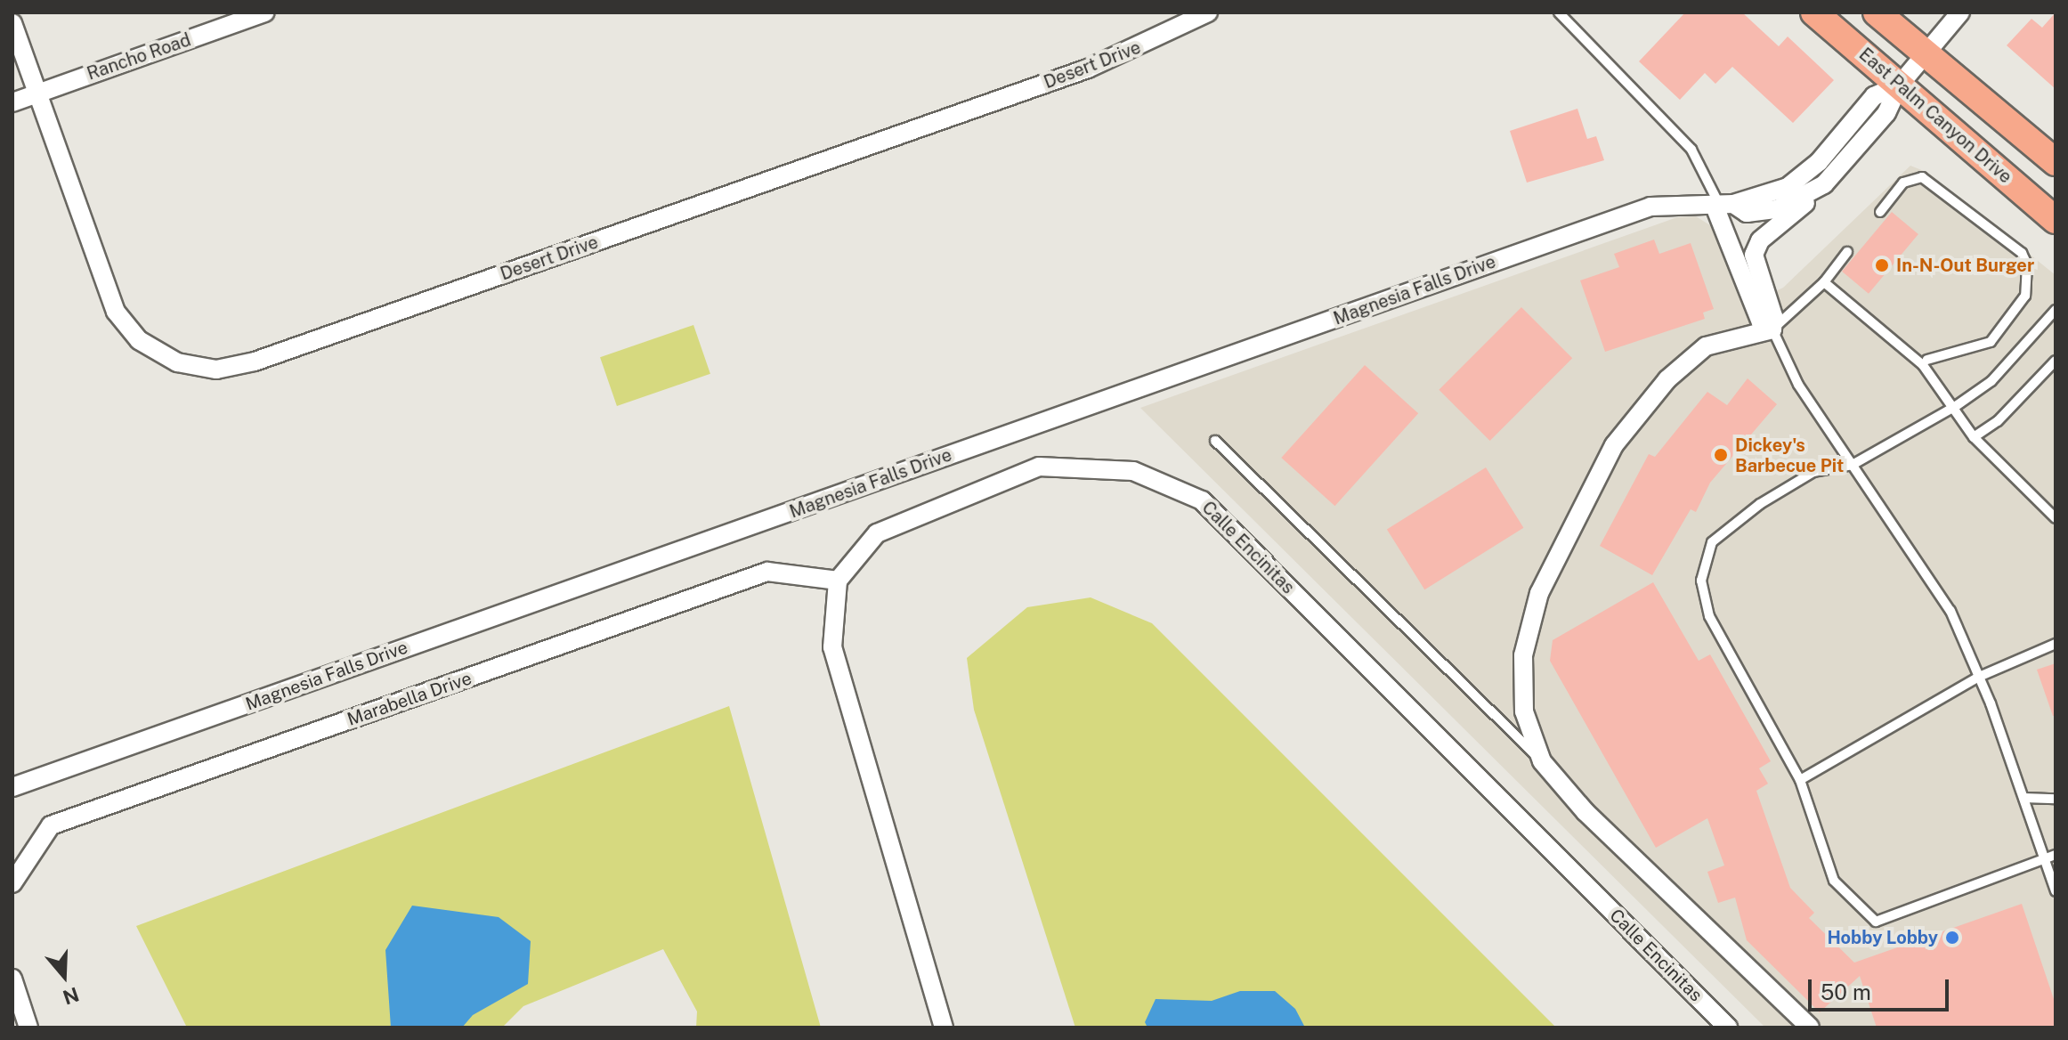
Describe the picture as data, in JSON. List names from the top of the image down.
{
  "streets": {
    "main road": ["East Palm Canyon Drive"],
    "street": [
      "Rancho Road",
      "Desert Drive",
      "Magnesia Falls Drive",
      "Calle Encinitas",
      "Marabella Drive"
    ]
  },
  "crossings": [
    ["Rancho Road", "Desert Drive"],
    ["East Palm Canyon Drive", "Magnesia Falls Drive"],
    ["Calle Encinitas", "Marabella Drive"]
  ],
  "places": ["In-N-Out Burger", "Dickey's Barbecue Pit", "Hobby Lobby"],
  "scale_bar": "50 m",
  "north": "bottom"
}
